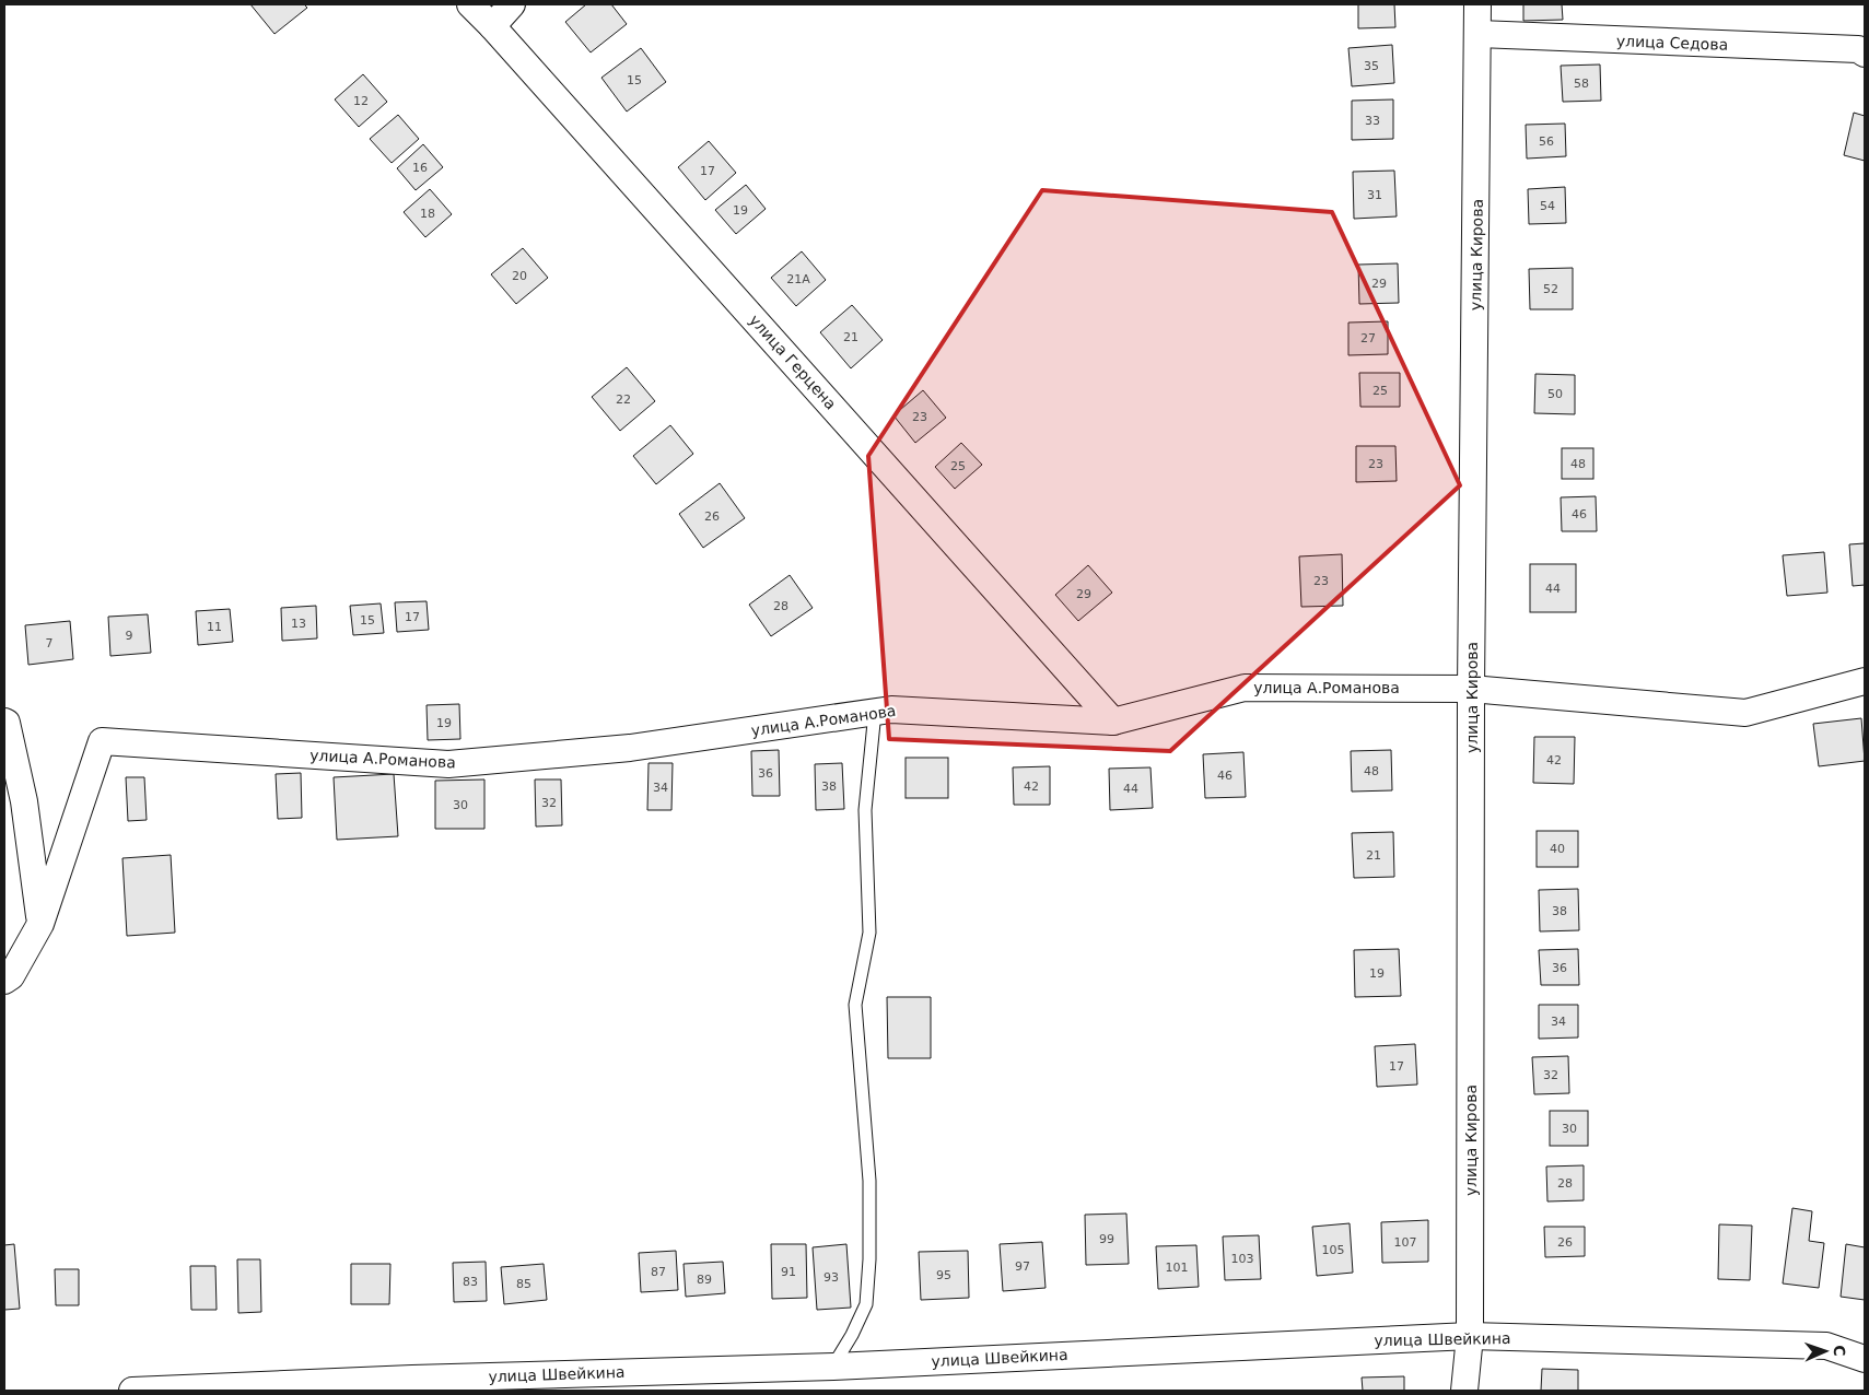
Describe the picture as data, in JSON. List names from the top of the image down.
{
  "streets": {
    "street": [
      "улица Седова",
      "улица Кирова",
      "улица Герцена",
      "улица А.Романова",
      "улица Швейкина"
    ]
  },
  "crossings": [
    ["улица Седова", "улица Кирова"],
    ["улица Кирова", "улица А.Романова"],
    ["улица Кирова", "улица Швейкина"],
    ["улица Герцена", "улица А.Романова"]
  ],
  "house_numbers": [
    "35",
    "15",
    "58",
    "12",
    "33",
    "56",
    "16",
    "17",
    "31",
    "54",
    "19",
    "18",
    "20",
    "21А",
    "29",
    "52",
    "21",
    "27",
    "25",
    "50",
    "22",
    "23",
    "23",
    "48",
    "25",
    "46",
    "26",
    "23",
    "44",
    "29",
    "28",
    "17",
    "15",
    "13",
    "11",
    "9",
    "7",
    "19",
    "42",
    "48",
    "36",
    "46",
    "38",
    "42",
    "34",
    "44",
    "32",
    "30",
    "40",
    "21",
    "38",
    "36",
    "19",
    "34",
    "17",
    "32",
    "30",
    "28",
    "99",
    "107",
    "26",
    "105",
    "103",
    "97",
    "101",
    "87",
    "91",
    "95",
    "93",
    "89",
    "83",
    "85"
  ],
  "north": "right"
}
